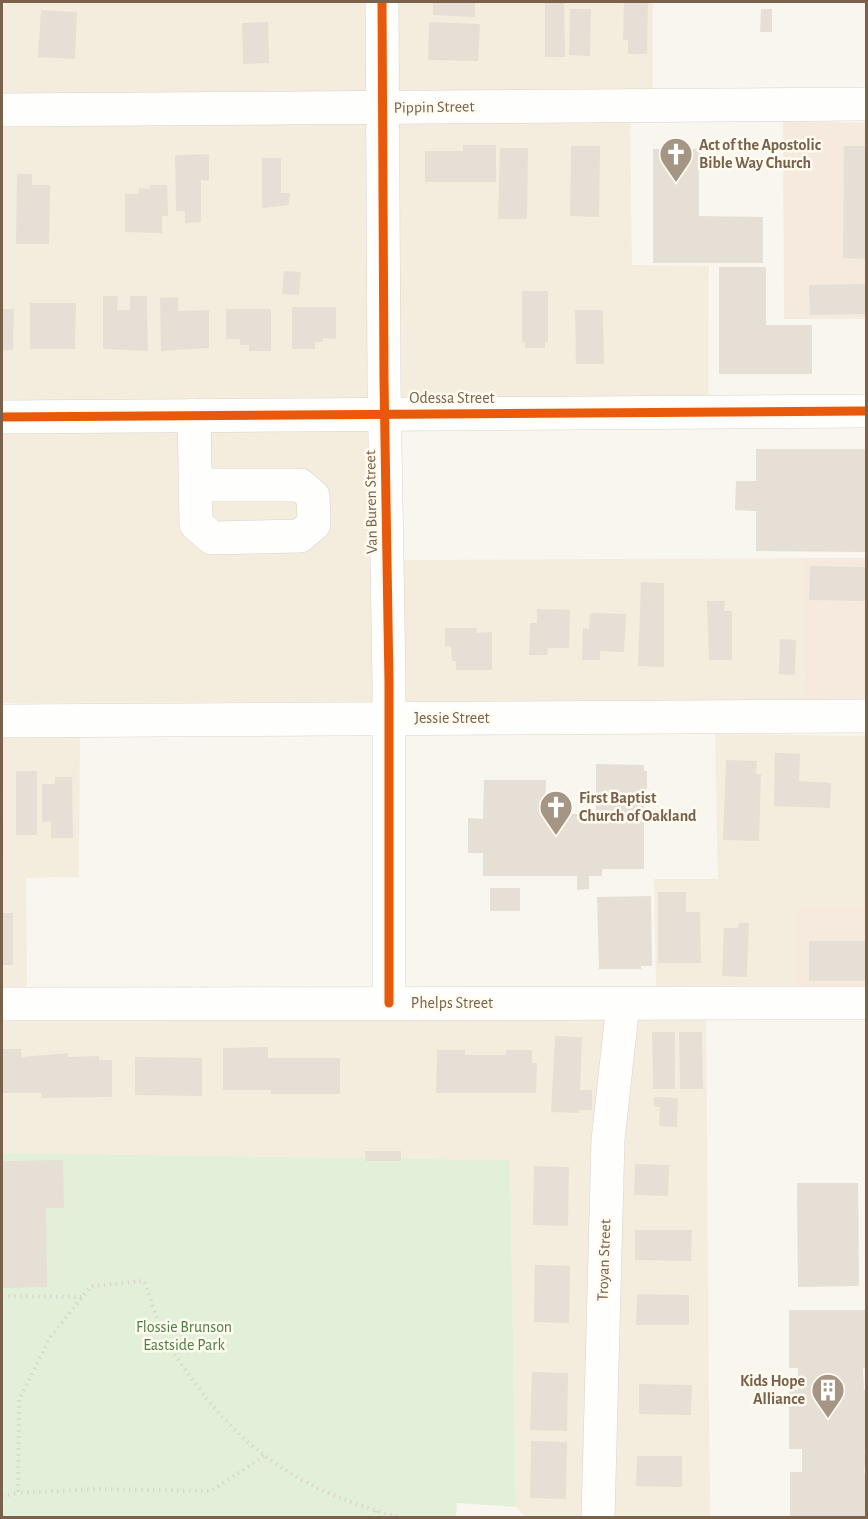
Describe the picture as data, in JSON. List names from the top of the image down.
{
  "streets": {
    "street": [
      "Pippin Street",
      "Odessa Street",
      "Van Buren Street",
      "Jessie Street",
      "Phelps Street",
      "Troyan Street"
    ]
  },
  "crossings": [
    ["Pippin Street", "Van Buren Street"],
    ["Odessa Street", "Van Buren Street"],
    ["Van Buren Street", "Jessie Street"],
    ["Van Buren Street", "Phelps Street"],
    ["Phelps Street", "Troyan Street"]
  ],
  "parks": ["Flossie Brunson Eastside Park"],
  "places": {
    "church": ["Act of the Apostolic Bible Way Church", "First Baptist Church of Oakland"],
    "building": ["Kids Hope Alliance"]
  }
}
